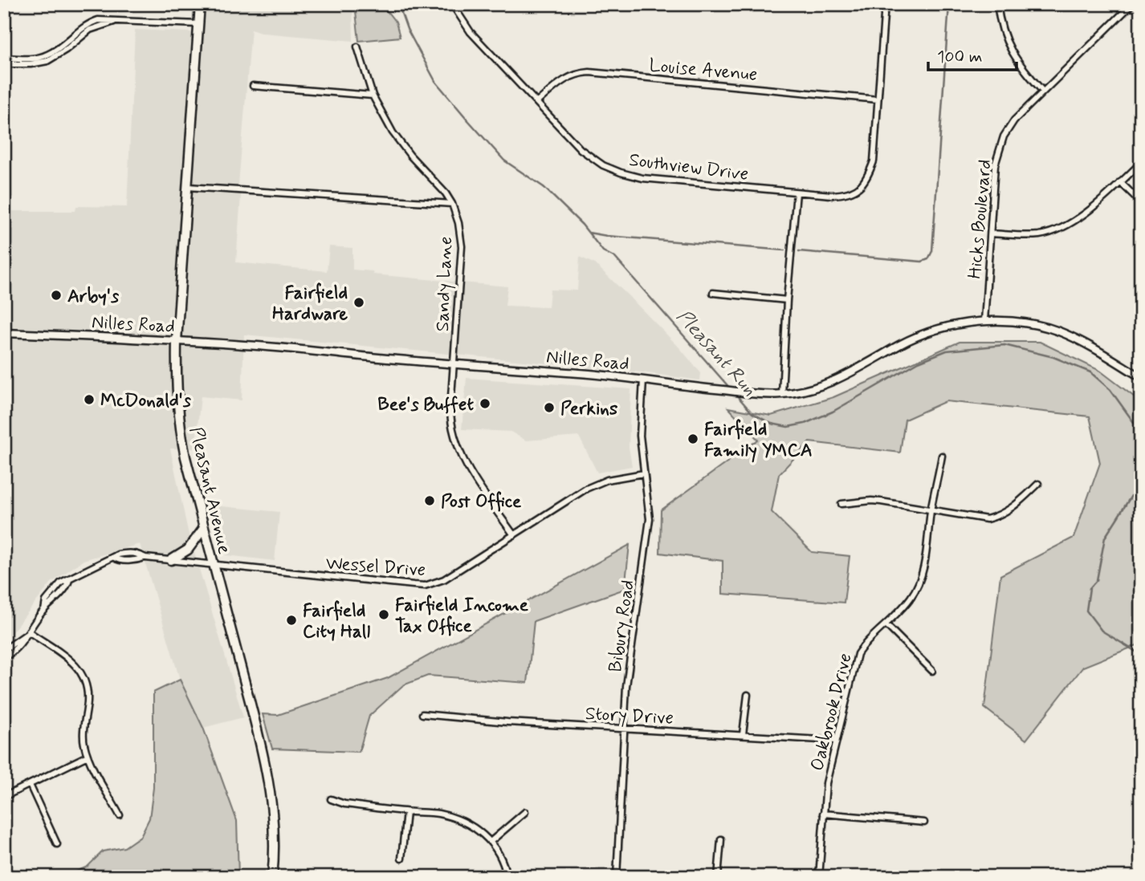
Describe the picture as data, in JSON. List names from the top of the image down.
{
  "streets": {
    "main road": ["Pleasant Avenue"],
    "street": [
      "Louise Avenue",
      "Southview Drive",
      "Hicks Boulevard",
      "Sandy Lane",
      "Nilles Road",
      "Wessel Drive",
      "Bibury Road",
      "Oakbrook Drive",
      "Story Drive"
    ]
  },
  "crossings": [
    ["Louise Avenue", "Southview Drive"],
    ["Hicks Boulevard", "Nilles Road"],
    ["Sandy Lane", "Nilles Road"],
    ["Sandy Lane", "Wessel Drive"],
    ["Nilles Road", "Pleasant Avenue"],
    ["Nilles Road", "Bibury Road"],
    ["Pleasant Avenue", "Wessel Drive"],
    ["Wessel Drive", "Bibury Road"],
    ["Bibury Road", "Story Drive"],
    ["Oakbrook Drive", "Story Drive"]
  ],
  "water": ["Pleasant Run"],
  "places": [
    "Arby's",
    "Fairfield Hardware",
    "McDonald's",
    "Bee's Buffet",
    "Perkins",
    "Fairfield Family YMCA",
    "Post Office",
    "Fairfield Income Tax Office",
    "Fairfield City Hall"
  ],
  "scale_bar": "100 m"
}
